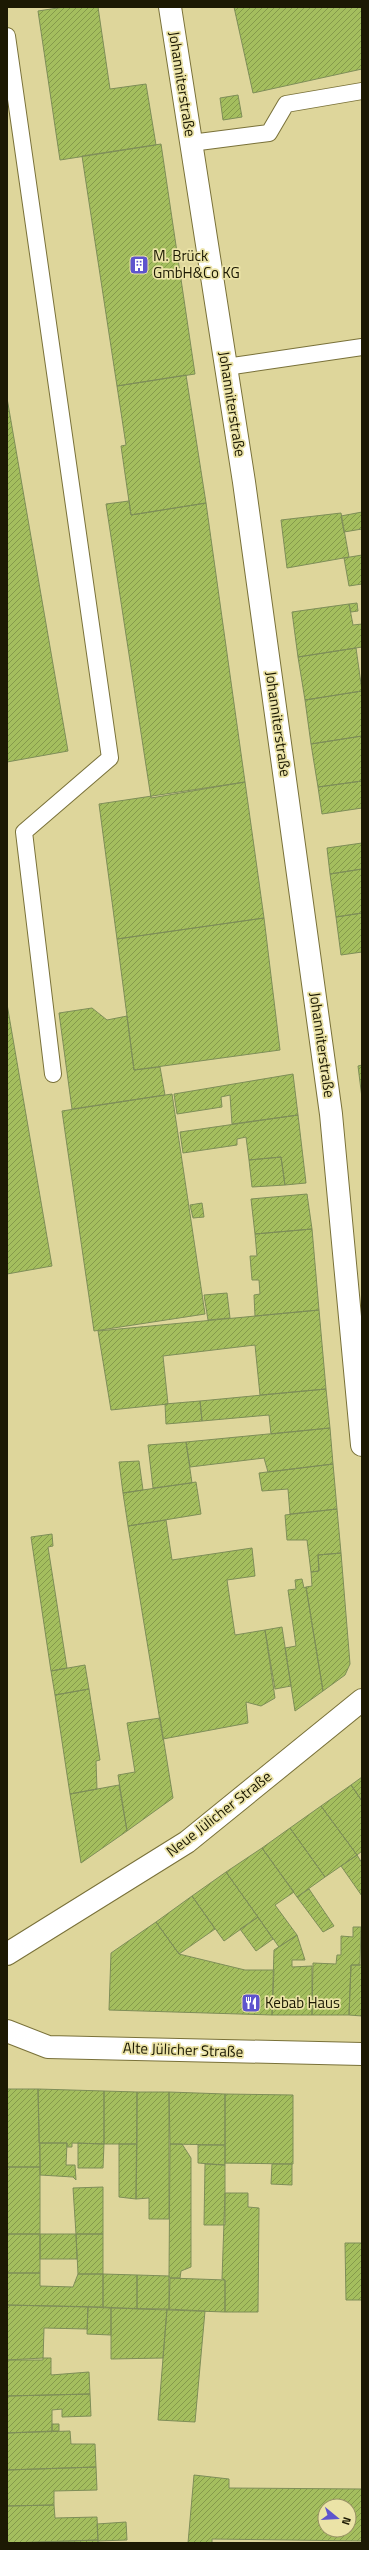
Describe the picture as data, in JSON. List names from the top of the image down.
{
  "streets": {
    "street": ["Johanniterstraße", "Neue Jülicher Straße", "Alte Jülicher Straße"]
  },
  "places": {
    "building": ["M. Brück GmbH&Co KG"],
    "restaurant": ["Kebab Haus"]
  },
  "north": "right"
}
